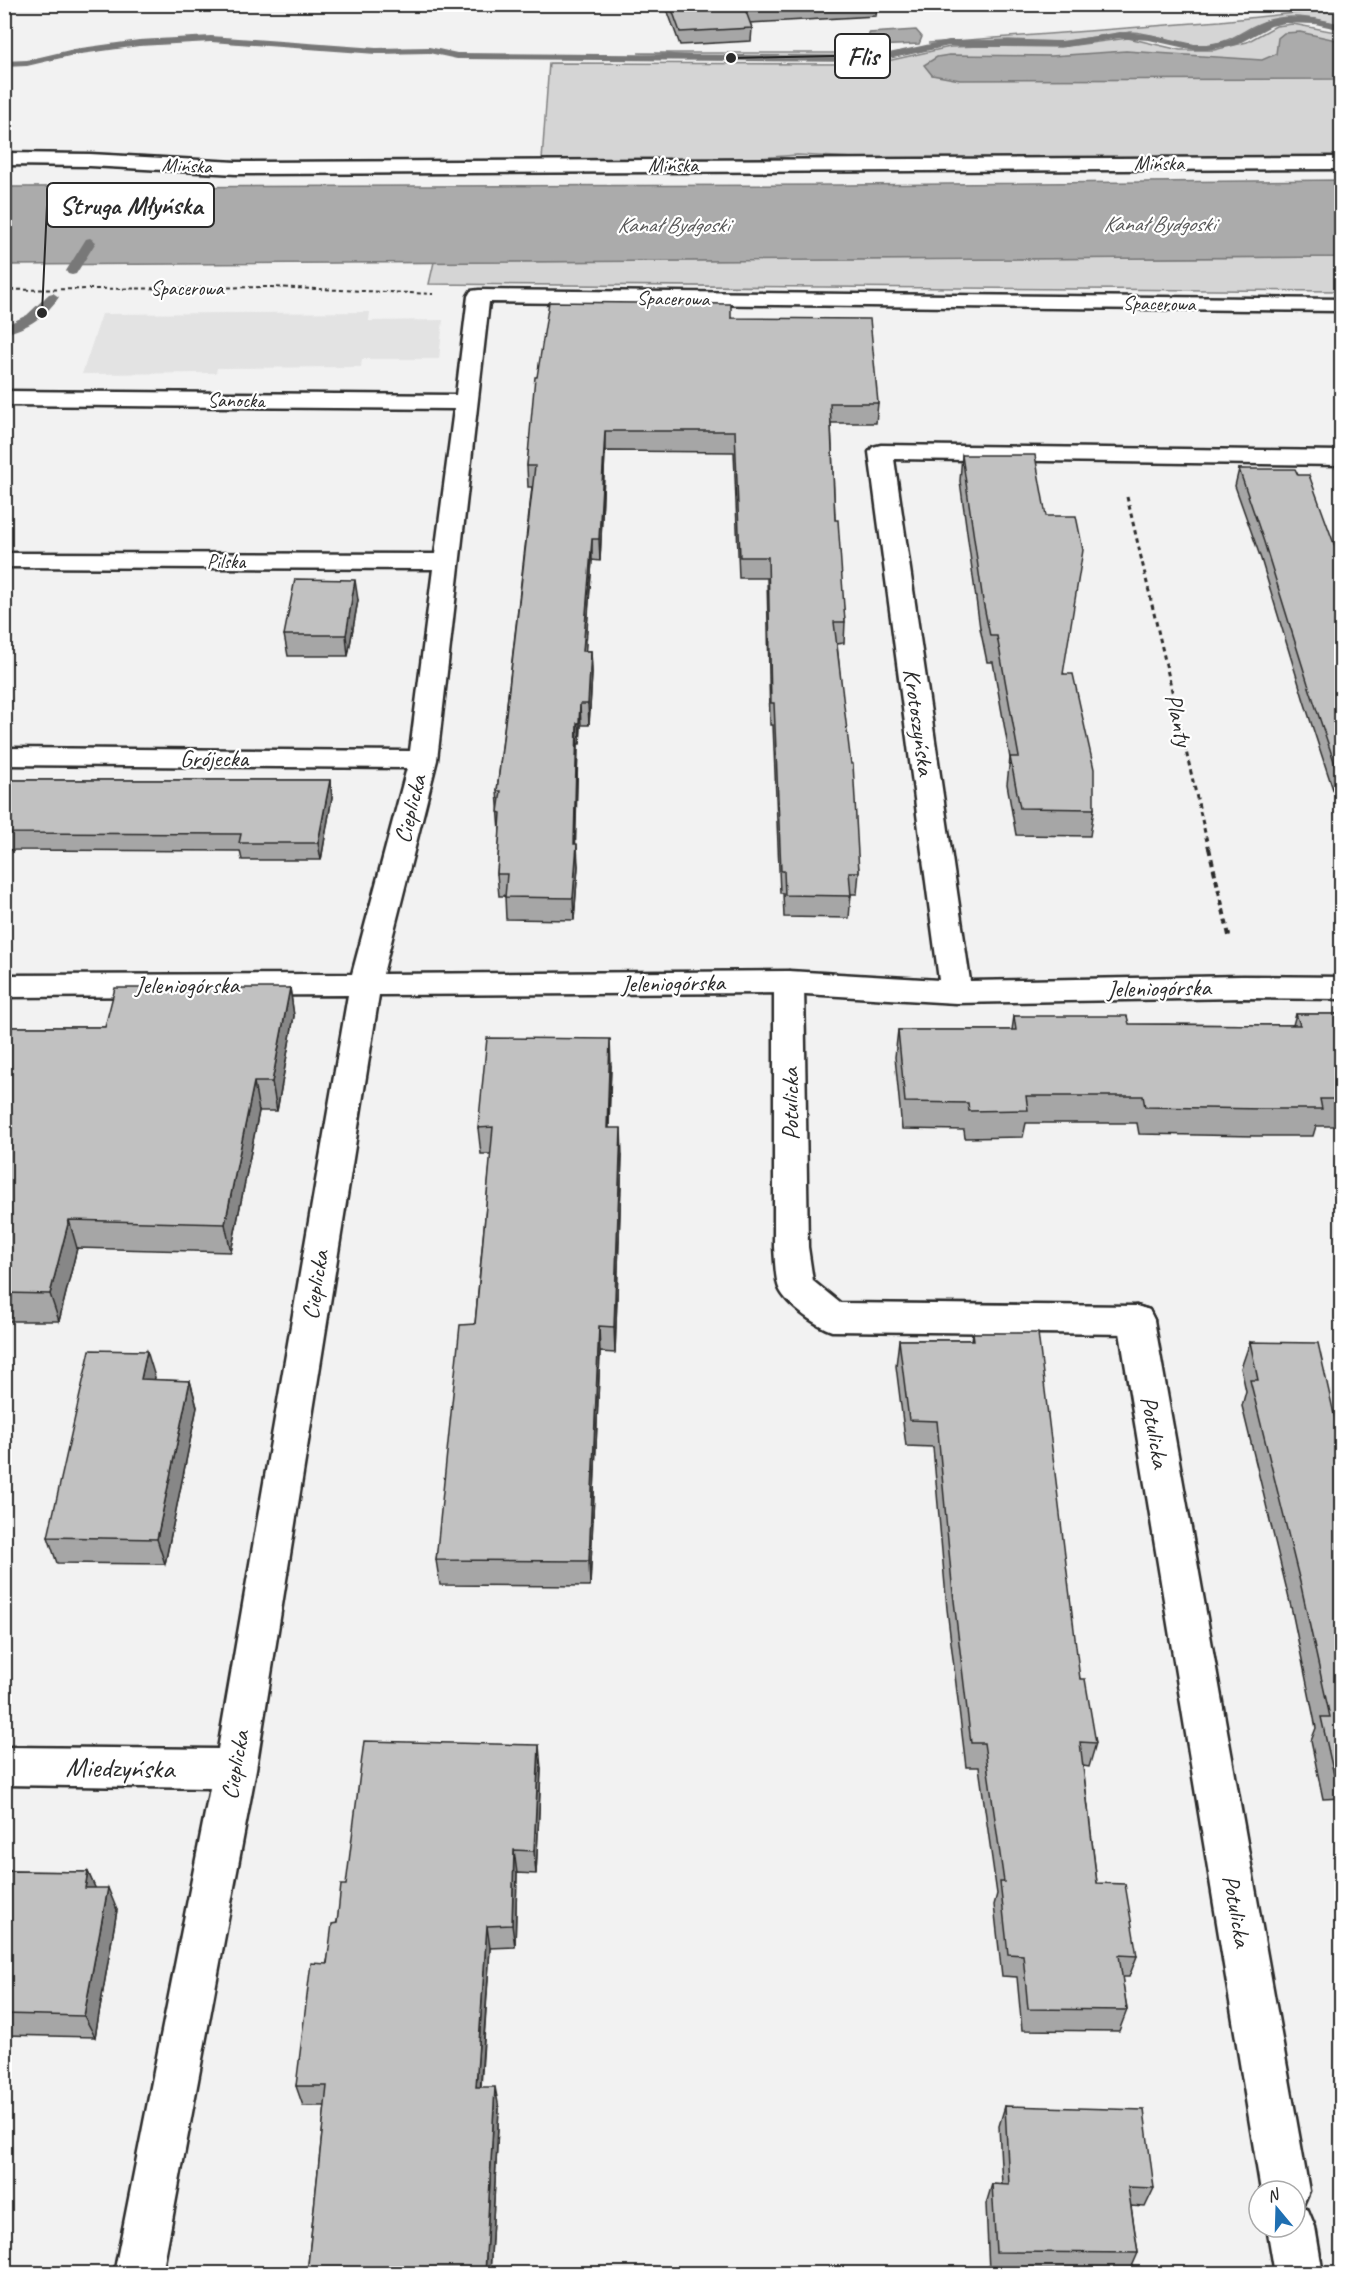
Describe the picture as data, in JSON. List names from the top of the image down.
{
  "streets": {
    "street": [
      "Mińska",
      "Spacerowa",
      "Sanocka",
      "Pilska",
      "Krotoszyńska",
      "Grójecka",
      "Cieplicka",
      "Jeleniogórska",
      "Potulicka",
      "Miedzyńska"
    ],
    "path": ["Planty"]
  },
  "crossings": [
    ["Spacerowa", "Cieplicka"],
    ["Sanocka", "Cieplicka"],
    ["Pilska", "Cieplicka"],
    ["Planty", "Krotoszyńska"],
    ["Planty", "Jeleniogórska"],
    ["Krotoszyńska", "Jeleniogórska"],
    ["Grójecka", "Cieplicka"],
    ["Cieplicka", "Jeleniogórska"],
    ["Cieplicka", "Miedzyńska"],
    ["Jeleniogórska", "Potulicka"]
  ],
  "water": ["Kanał Bydgoski"],
  "places": ["Flis", "Struga Młyńska"],
  "north": "top"
}
